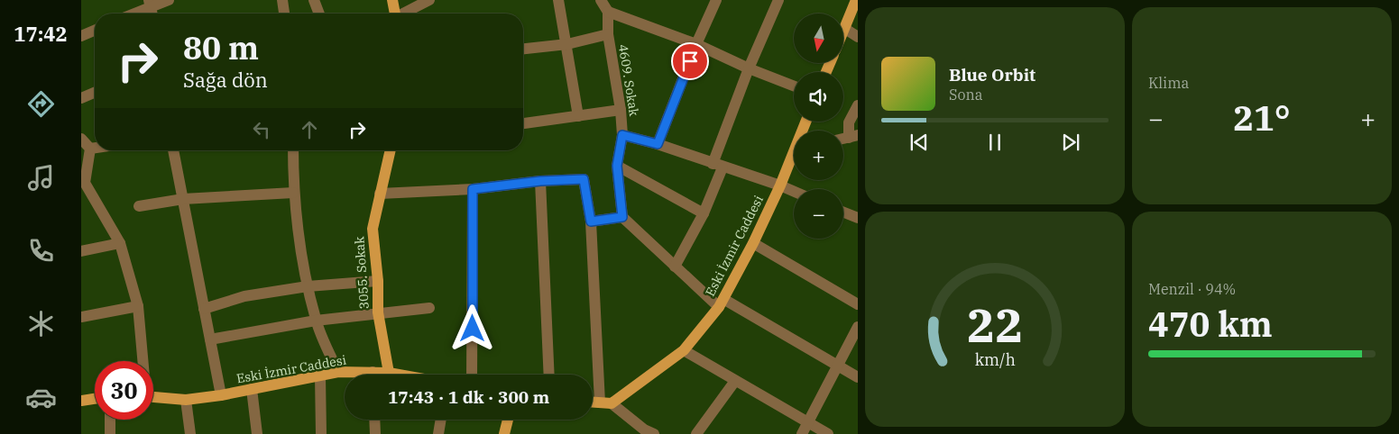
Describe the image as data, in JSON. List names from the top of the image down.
{
  "streets": {
    "main road": ["Eski İzmir Caddesi", "3055. Sokak"],
    "street": ["4609. Sokak"]
  },
  "crossings": [
    ["Eski İzmir Caddesi", "3055. Sokak"]
  ],
  "north": "bottom",
  "page": {
    "tabs": "17:42",
    "tile": [
      "Klima",
      ["Menzil · 94%", "470 km"]
    ],
    "map_buttons": ["+", "−"],
    "turn": ["80 m", "Sağa dön"],
    "song": ["Blue Orbit", "Sona"],
    "heat": ["−", "21°", "+"],
    "limit": "30",
    "trip": "17:43 · 1 dk · 300 m",
    "gauge": ["22", "km/h"]
  }
}
